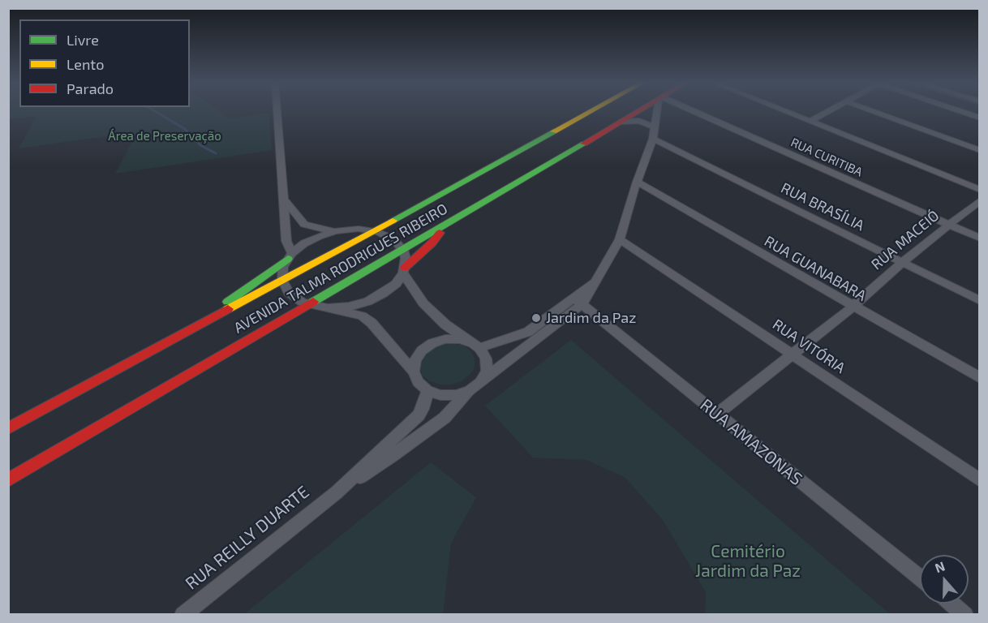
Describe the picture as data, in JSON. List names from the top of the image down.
{
  "streets": {
    "main road": ["AVENIDA TALMA RODRIGUES RIBEIRO"],
    "street": [
      "RUA CURITIBA",
      "RUA BRASÍLIA",
      "RUA MACEIÓ",
      "RUA GUANABARA",
      "RUA VITÓRIA",
      "RUA AMAZONAS",
      "RUA REILLY DUARTE"
    ]
  },
  "crossings": [
    ["RUA CURITIBA", "RUA MACEIÓ"],
    ["RUA BRASÍLIA", "RUA MACEIÓ"],
    ["RUA BRASÍLIA", "RUA REILLY DUARTE"],
    ["RUA MACEIÓ", "RUA GUANABARA"],
    ["RUA MACEIÓ", "RUA VITÓRIA"],
    ["RUA MACEIÓ", "RUA AMAZONAS"],
    ["RUA GUANABARA", "RUA REILLY DUARTE"],
    ["RUA VITÓRIA", "RUA REILLY DUARTE"],
    ["RUA AMAZONAS", "RUA REILLY DUARTE"]
  ],
  "parks": ["Área de Preservação", "Cemitério Jardim da Paz"],
  "places": ["Jardim da Paz"],
  "legend": ["Livre", "Lento", "Parado"],
  "north": "top"
}
